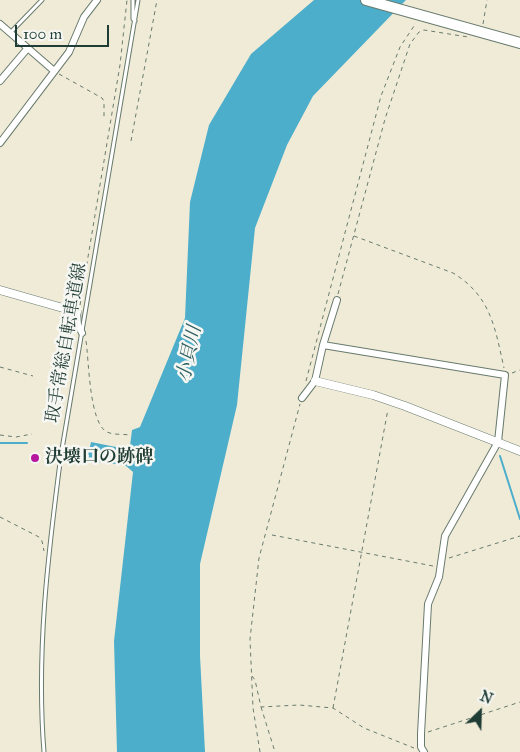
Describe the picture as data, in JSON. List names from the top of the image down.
{
  "streets": {
    "lane": ["取手常総自転車道線"]
  },
  "water": ["小貝川"],
  "places": ["決壊口の跡碑"],
  "scale_bar": "100 m",
  "north": "top right"
}
